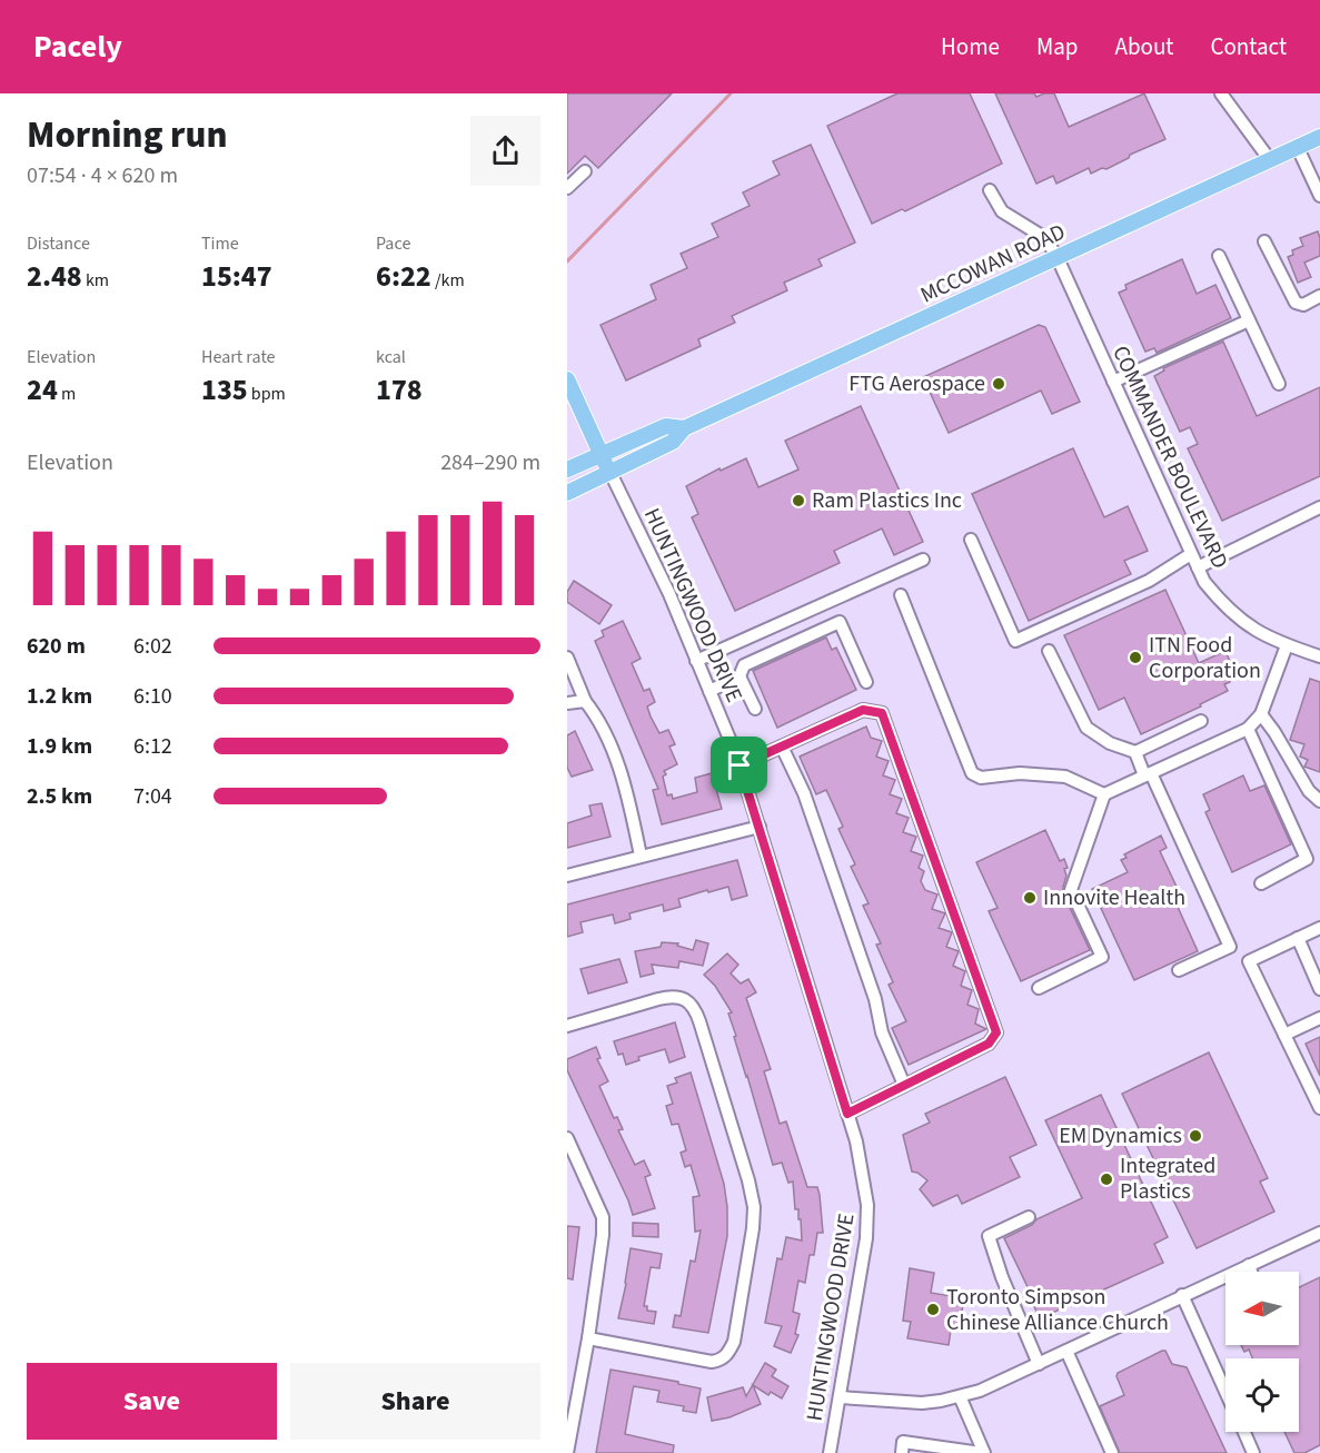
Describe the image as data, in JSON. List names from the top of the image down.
{
  "streets": {
    "main road": ["MCCOWAN ROAD"],
    "street": ["COMMANDER BOULEVARD", "HUNTINGWOOD DRIVE"]
  },
  "crossings": [
    ["MCCOWAN ROAD", "COMMANDER BOULEVARD"],
    ["MCCOWAN ROAD", "HUNTINGWOOD DRIVE"]
  ],
  "places": [
    "FTG Aerospace",
    "Ram Plastics Inc",
    "ITN Food Corporation",
    "Innovite Health",
    "EM Dynamics",
    "Integrated Plastics",
    "Toronto Simpson Chinese Alliance Church"
  ],
  "north": "left",
  "page": {
    "header": "Pacely",
    "nav": [
      "Home",
      "Map",
      "About",
      "Contact"
    ],
    "heading": ["Morning run", "07:54 · 4 × 620 m"],
    "stats": [
      ["Distance", "2.48 km"],
      ["Time", "15:47"],
      ["Pace", "6:22 /km"],
      ["Elevation", "24 m"],
      ["Heart rate", "135 bpm"],
      ["kcal", "178"]
    ],
    "chart": ["Elevation", "284–290 m"],
    "list": [
      {
        "name": "620 m",
        "note": "6:02"
      },
      {
        "name": "1.2 km",
        "note": "6:10"
      },
      {
        "name": "1.9 km",
        "note": "6:12"
      },
      {
        "name": "2.5 km",
        "note": "7:04"
      }
    ],
    "buttons": ["Save", "Share"]
  }
}
